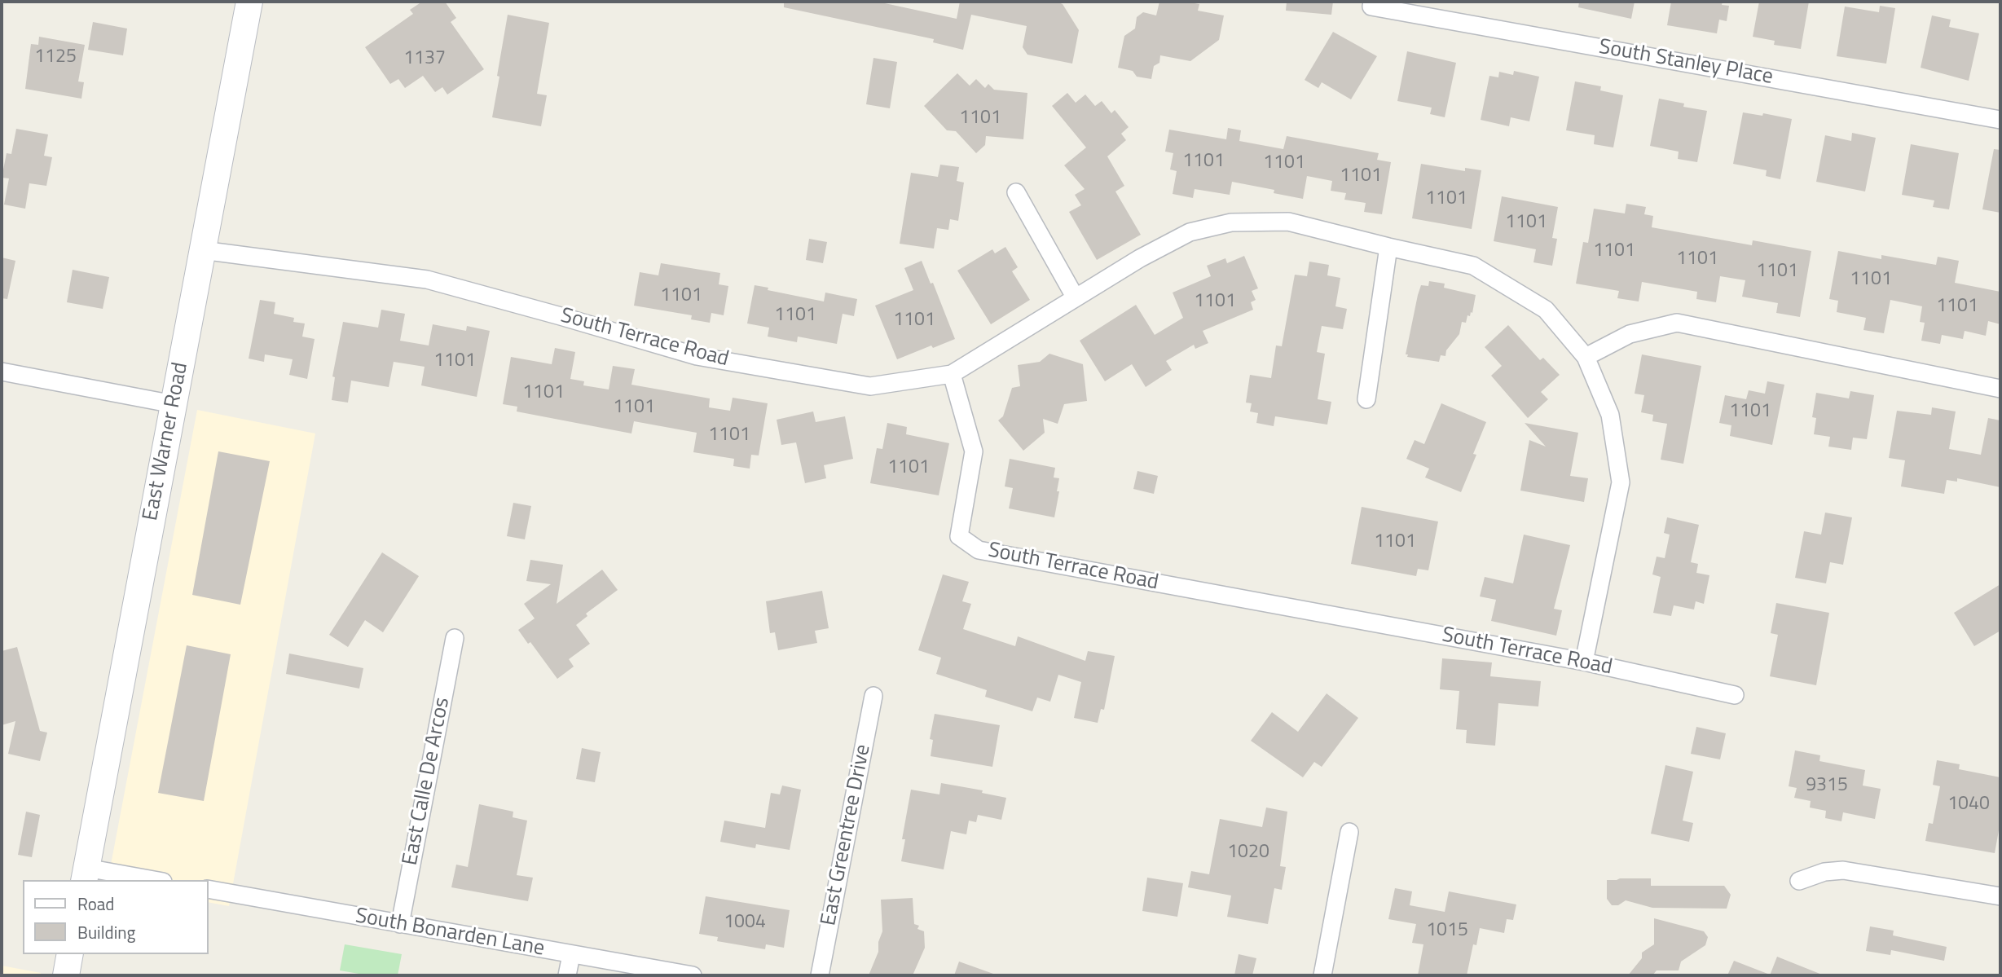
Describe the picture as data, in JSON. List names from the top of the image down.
{
  "streets": {
    "main road": ["East Warner Road"],
    "street": [
      "South Stanley Place",
      "South Terrace Road",
      "East Calle De Arcos",
      "East Greentree Drive",
      "South Bonarden Lane"
    ]
  },
  "crossings": [
    ["South Terrace Road", "East Warner Road"],
    ["East Calle De Arcos", "South Bonarden Lane"]
  ],
  "house_numbers": [
    "1125",
    "1137",
    "1101",
    "1101",
    "1101",
    "1101",
    "1101",
    "1101",
    "1101",
    "1101",
    "1101",
    "1101",
    "1101",
    "1101",
    "1101",
    "1101",
    "1101",
    "1101",
    "1101",
    "1101",
    "1101",
    "1101",
    "1101",
    "1101",
    "9315",
    "1040",
    "1020",
    "1004",
    "1015"
  ],
  "legend": ["Road", "Building"]
}
